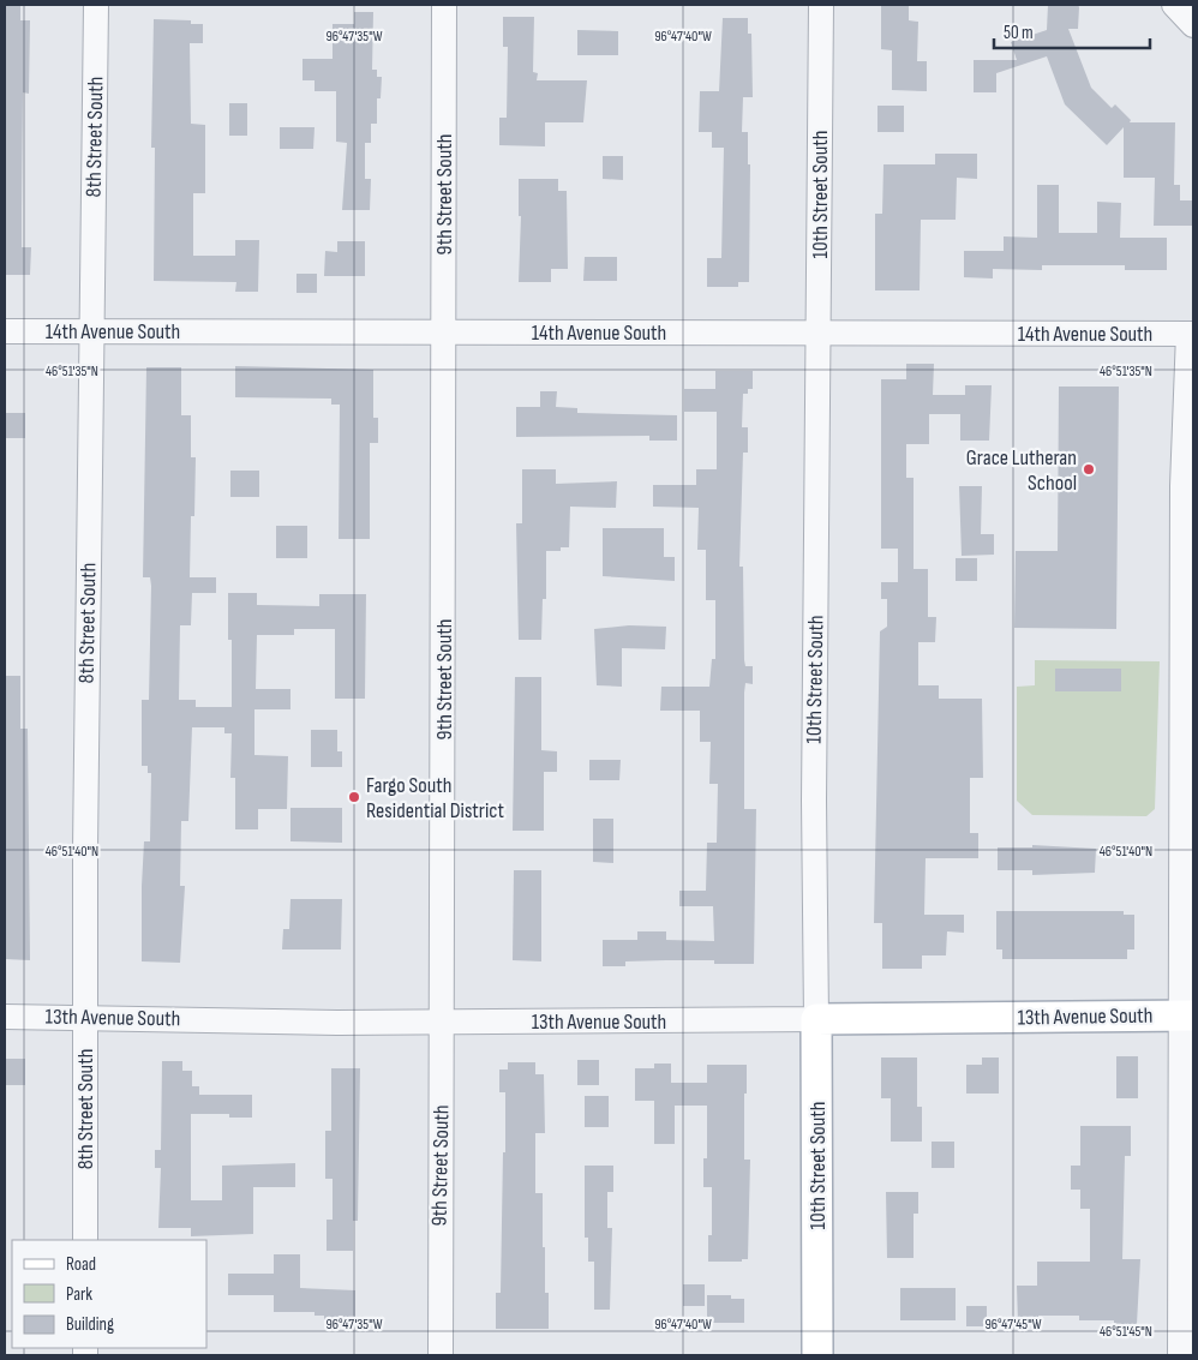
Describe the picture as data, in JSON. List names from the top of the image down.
{
  "streets": {
    "main road": ["10th Street South", "13th Avenue South"],
    "street": ["8th Street South", "9th Street South", "14th Avenue South"]
  },
  "crossings": [
    ["8th Street South", "14th Avenue South"],
    ["8th Street South", "13th Avenue South"],
    ["9th Street South", "14th Avenue South"],
    ["9th Street South", "13th Avenue South"],
    ["10th Street South", "14th Avenue South"],
    ["10th Street South", "13th Avenue South"]
  ],
  "places": ["Grace Lutheran School", "Fargo South Residential District"],
  "legend": ["Road", "Park", "Building"],
  "scale_bar": "50 m",
  "coordinates": [
    "96°47'35\"W",
    "96°47'40\"W",
    "46°51'35\"N",
    "46°51'40\"N",
    "96°47'45\"W",
    "46°51'45\"N"
  ]
}
